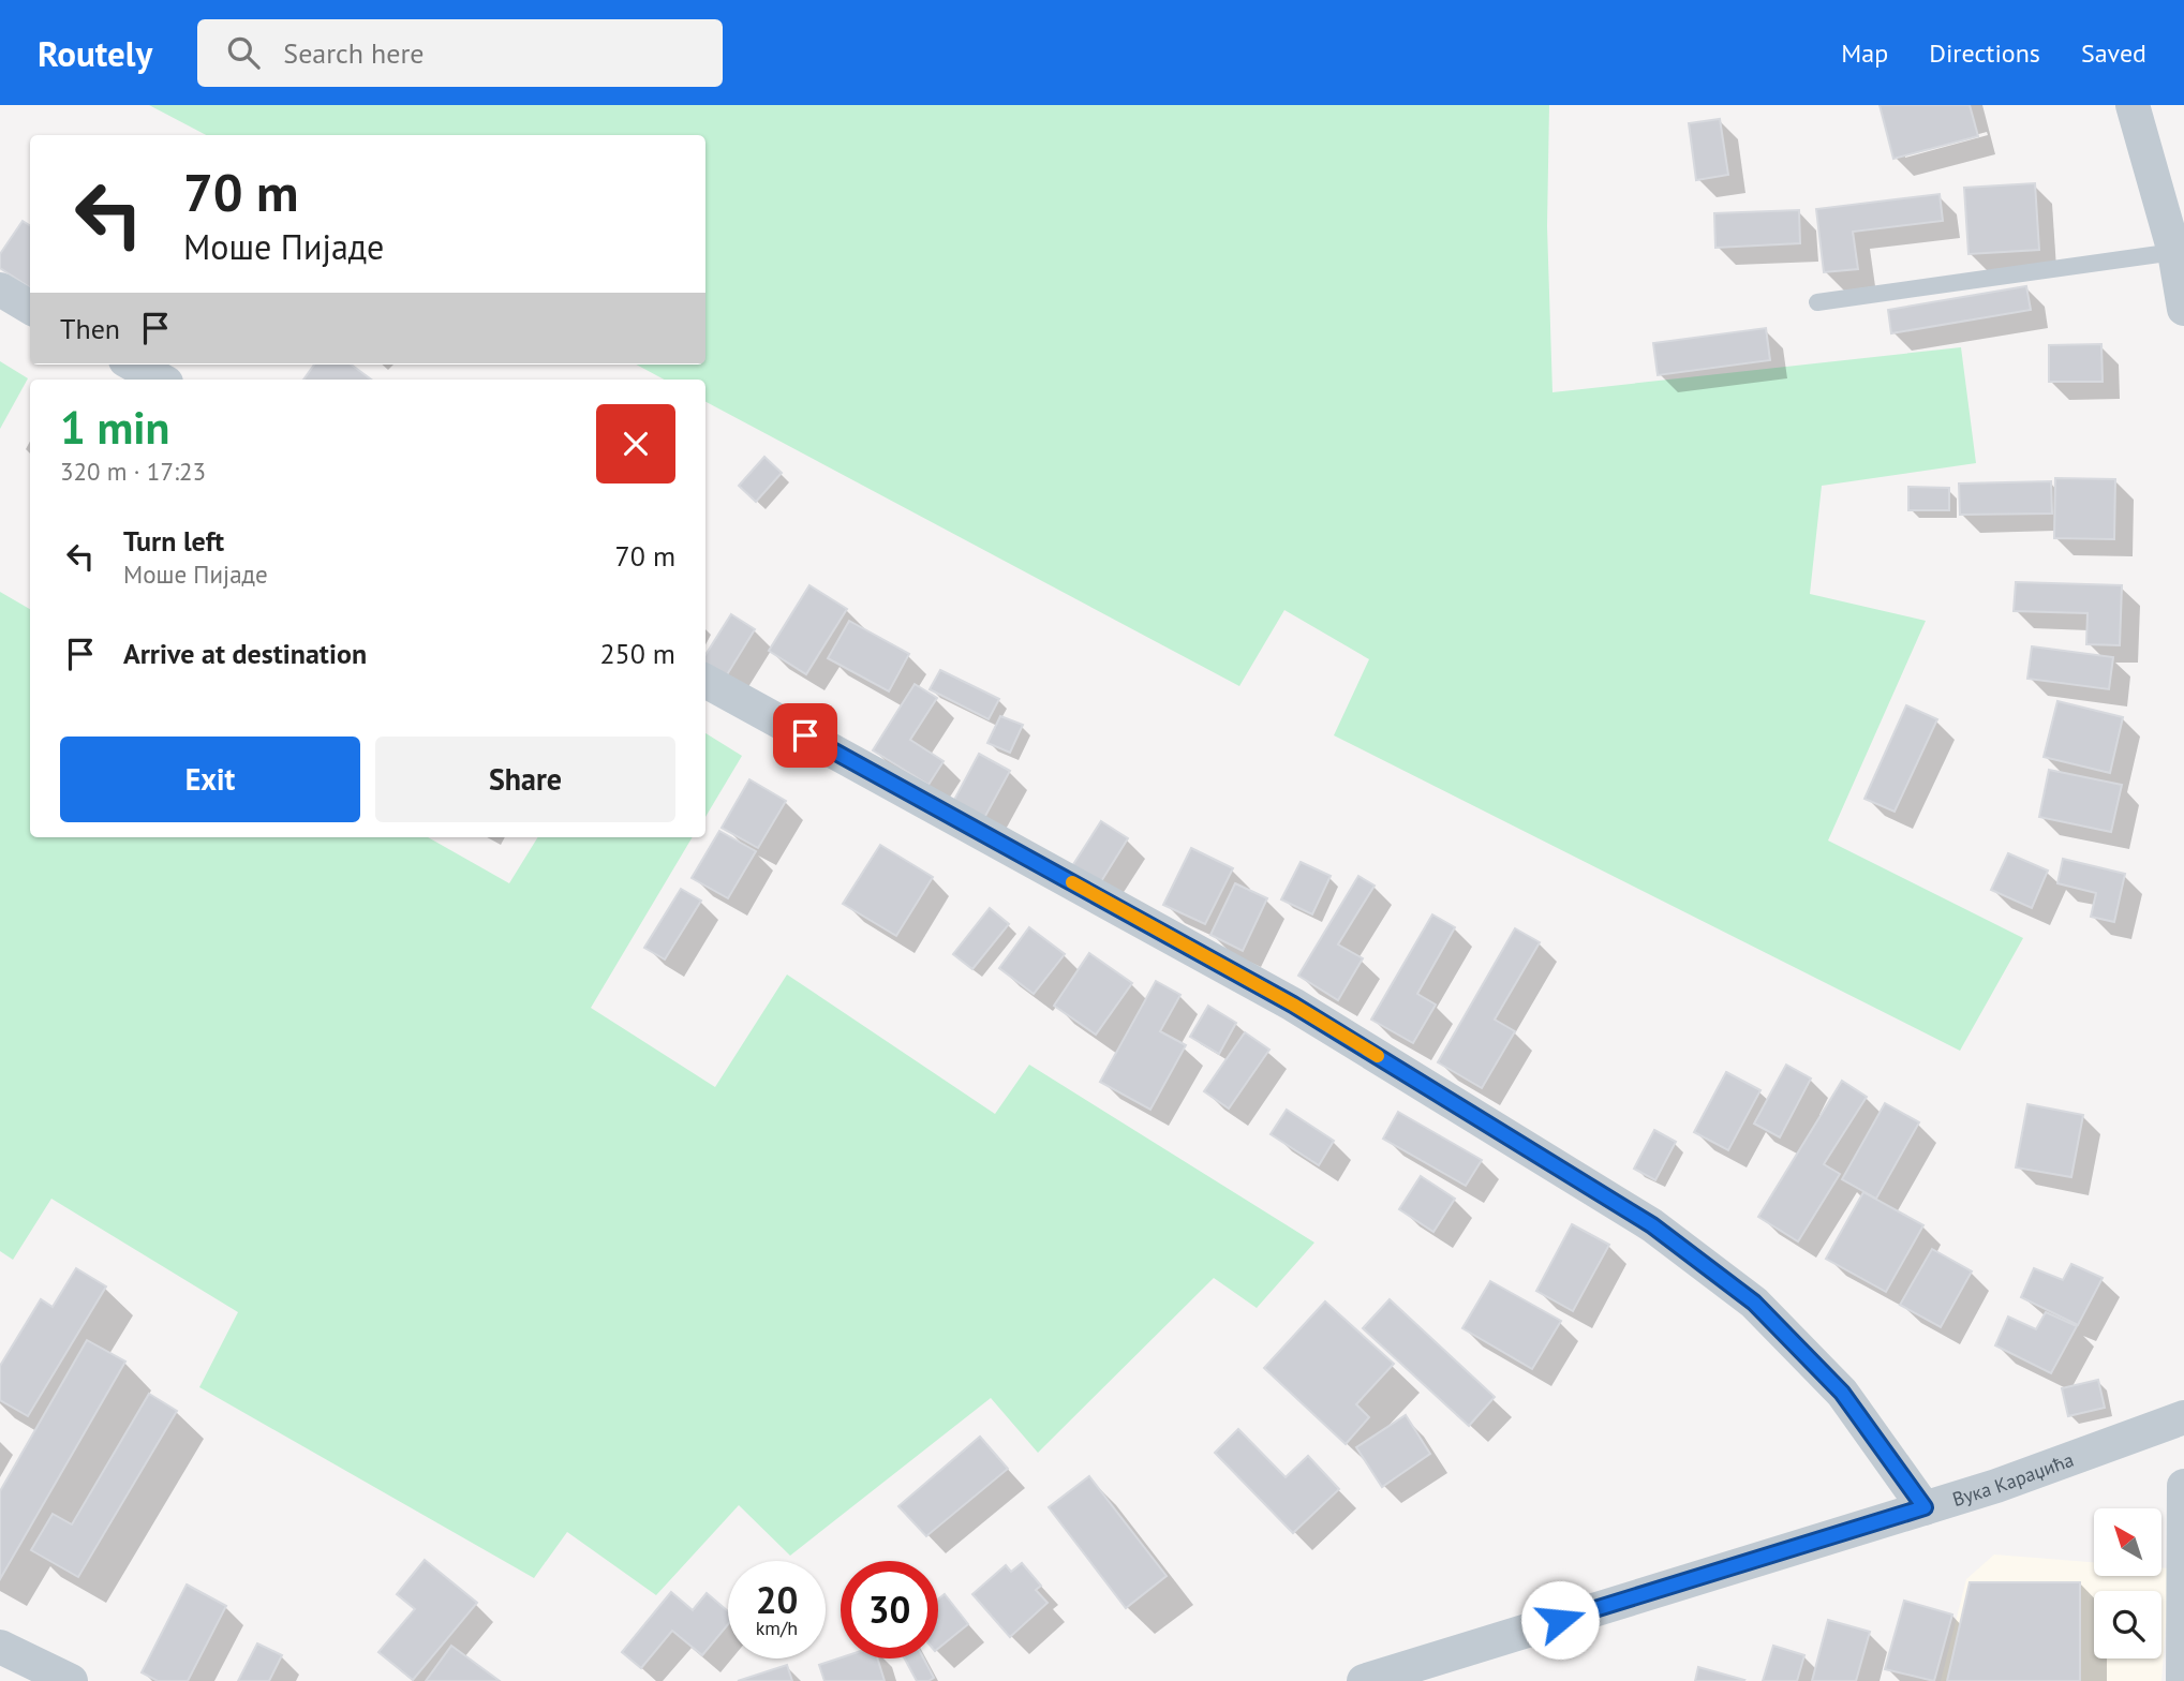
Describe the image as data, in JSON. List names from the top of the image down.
{
  "streets": {
    "street": ["Вука Караџића"]
  },
  "north": "top left",
  "page": {
    "header": "Routely",
    "search": "Search here",
    "nav": ["Map", "Directions", "Saved"],
    "turn": ["70 m", "Моше Пијаде"],
    "then": "Then",
    "heading": ["1 min", "320 m · 17:23"],
    "list": [
      {
        "name": "Turn left",
        "note": "Моше Пијаде",
        "value": "70 m"
      },
      {
        "name": "Arrive at destination",
        "value": "250 m"
      }
    ],
    "buttons": ["Exit", "Share"],
    "speed": "20 km/h",
    "limit": "30"
  }
}
